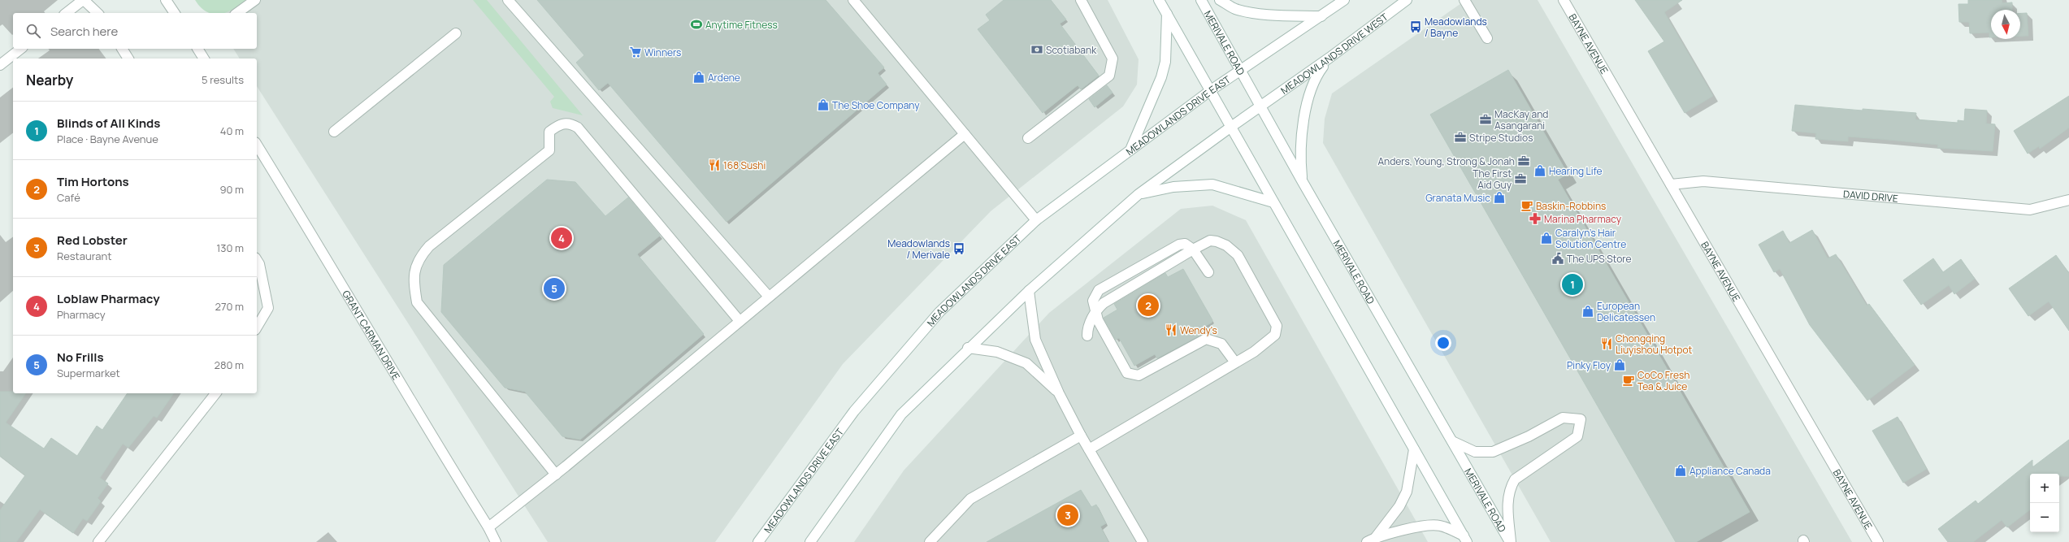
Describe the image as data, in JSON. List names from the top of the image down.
{
  "streets": {
    "main road": [
      "MERIVALE ROAD",
      "BAYNE AVENUE",
      "MEADOWLANDS DRIVE WEST",
      "MEADOWLANDS DRIVE EAST",
      "DAVID DRIVE",
      "GRANT CARMAN DRIVE"
    ]
  },
  "crossings": [
    ["MERIVALE ROAD", "MEADOWLANDS DRIVE WEST"],
    ["MERIVALE ROAD", "MEADOWLANDS DRIVE EAST"],
    ["BAYNE AVENUE", "DAVID DRIVE"]
  ],
  "places": {
    "sports": ["Anytime Fitness"],
    "bus stop": ["Meadowlands / Bayne", "Meadowlands / Merivale"],
    "bank": ["Scotiabank"],
    "supermarket": ["Winners"],
    "shop": [
      "Ardene",
      "The Shoe Company",
      "Hearing Life",
      "Granata Music",
      "Caralyn's Hair Solution Centre",
      "European Delicatessen",
      "Pinky Floy",
      "Appliance Canada"
    ],
    "office": [
      "MacKay and Asangarani",
      "Stripe Studios",
      "Anders, Young, Strong & Jonah",
      "The First Aid Guy"
    ],
    "restaurant": ["168 Sushi", "Wendy's", "Chongqing Liuyishou Hotpot"],
    "cafe": ["Baskin-Robbins", "CoCo Fresh Tea & Juice"],
    "pharmacy": ["Marina Pharmacy"],
    "public building": ["The UPS Store"]
  },
  "north": "bottom",
  "page": {
    "search": "Search here",
    "heading": ["Nearby", "5 results"],
    "list": [
      {
        "mark": "1",
        "name": "Blinds of All Kinds",
        "note": "Place · Bayne Avenue",
        "value": "40 m"
      },
      {
        "mark": "2",
        "name": "Tim Hortons",
        "note": "Café",
        "value": "90 m"
      },
      {
        "mark": "3",
        "name": "Red Lobster",
        "note": "Restaurant",
        "value": "130 m"
      },
      {
        "mark": "4",
        "name": "Loblaw Pharmacy",
        "note": "Pharmacy",
        "value": "270 m"
      },
      {
        "mark": "5",
        "name": "No Frills",
        "note": "Supermarket",
        "value": "280 m"
      }
    ],
    "pins": [
      "4",
      "1",
      "5",
      "2",
      "3"
    ],
    "map_buttons": ["+", "−"]
  }
}
